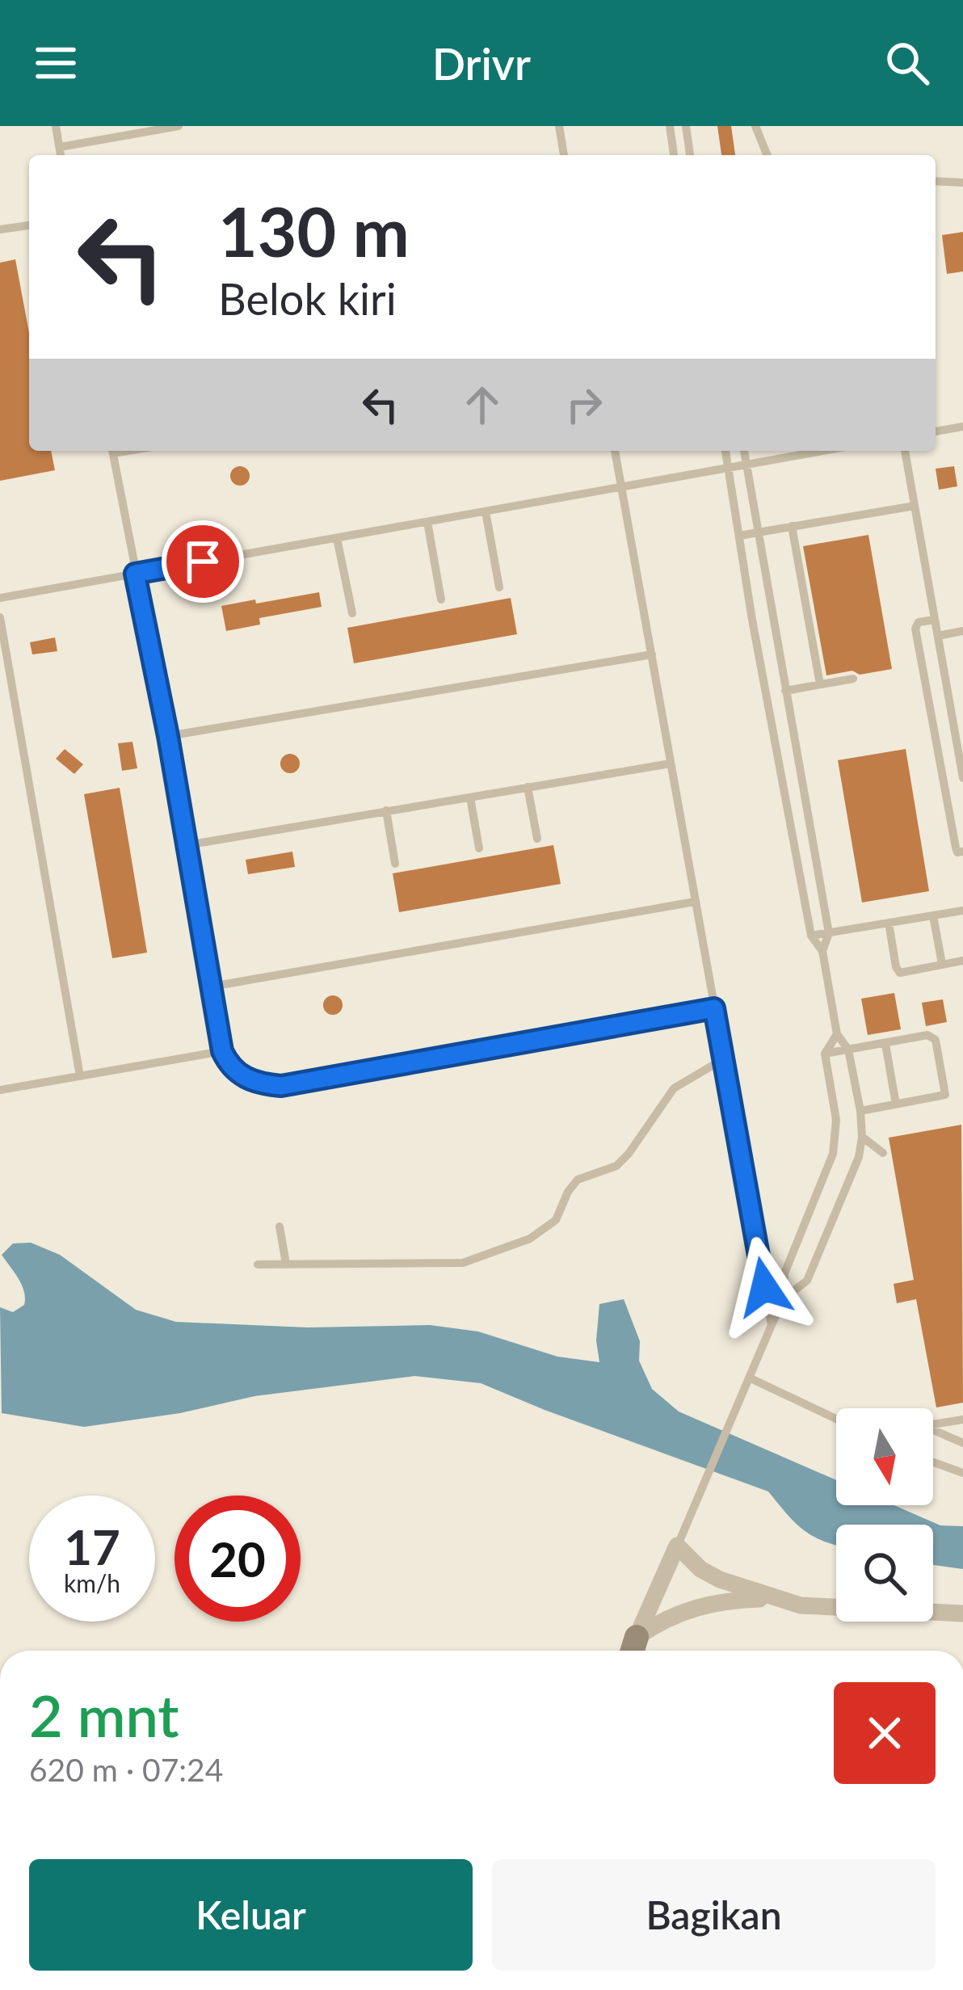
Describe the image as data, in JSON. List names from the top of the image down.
{
  "north": "bottom",
  "page": {
    "header": "Drivr",
    "turn": ["130 m", "Belok kiri"],
    "speed": "17 km/h",
    "limit": "20",
    "heading": ["2 mnt", "620 m · 07:24"],
    "buttons": ["Keluar", "Bagikan"]
  }
}
